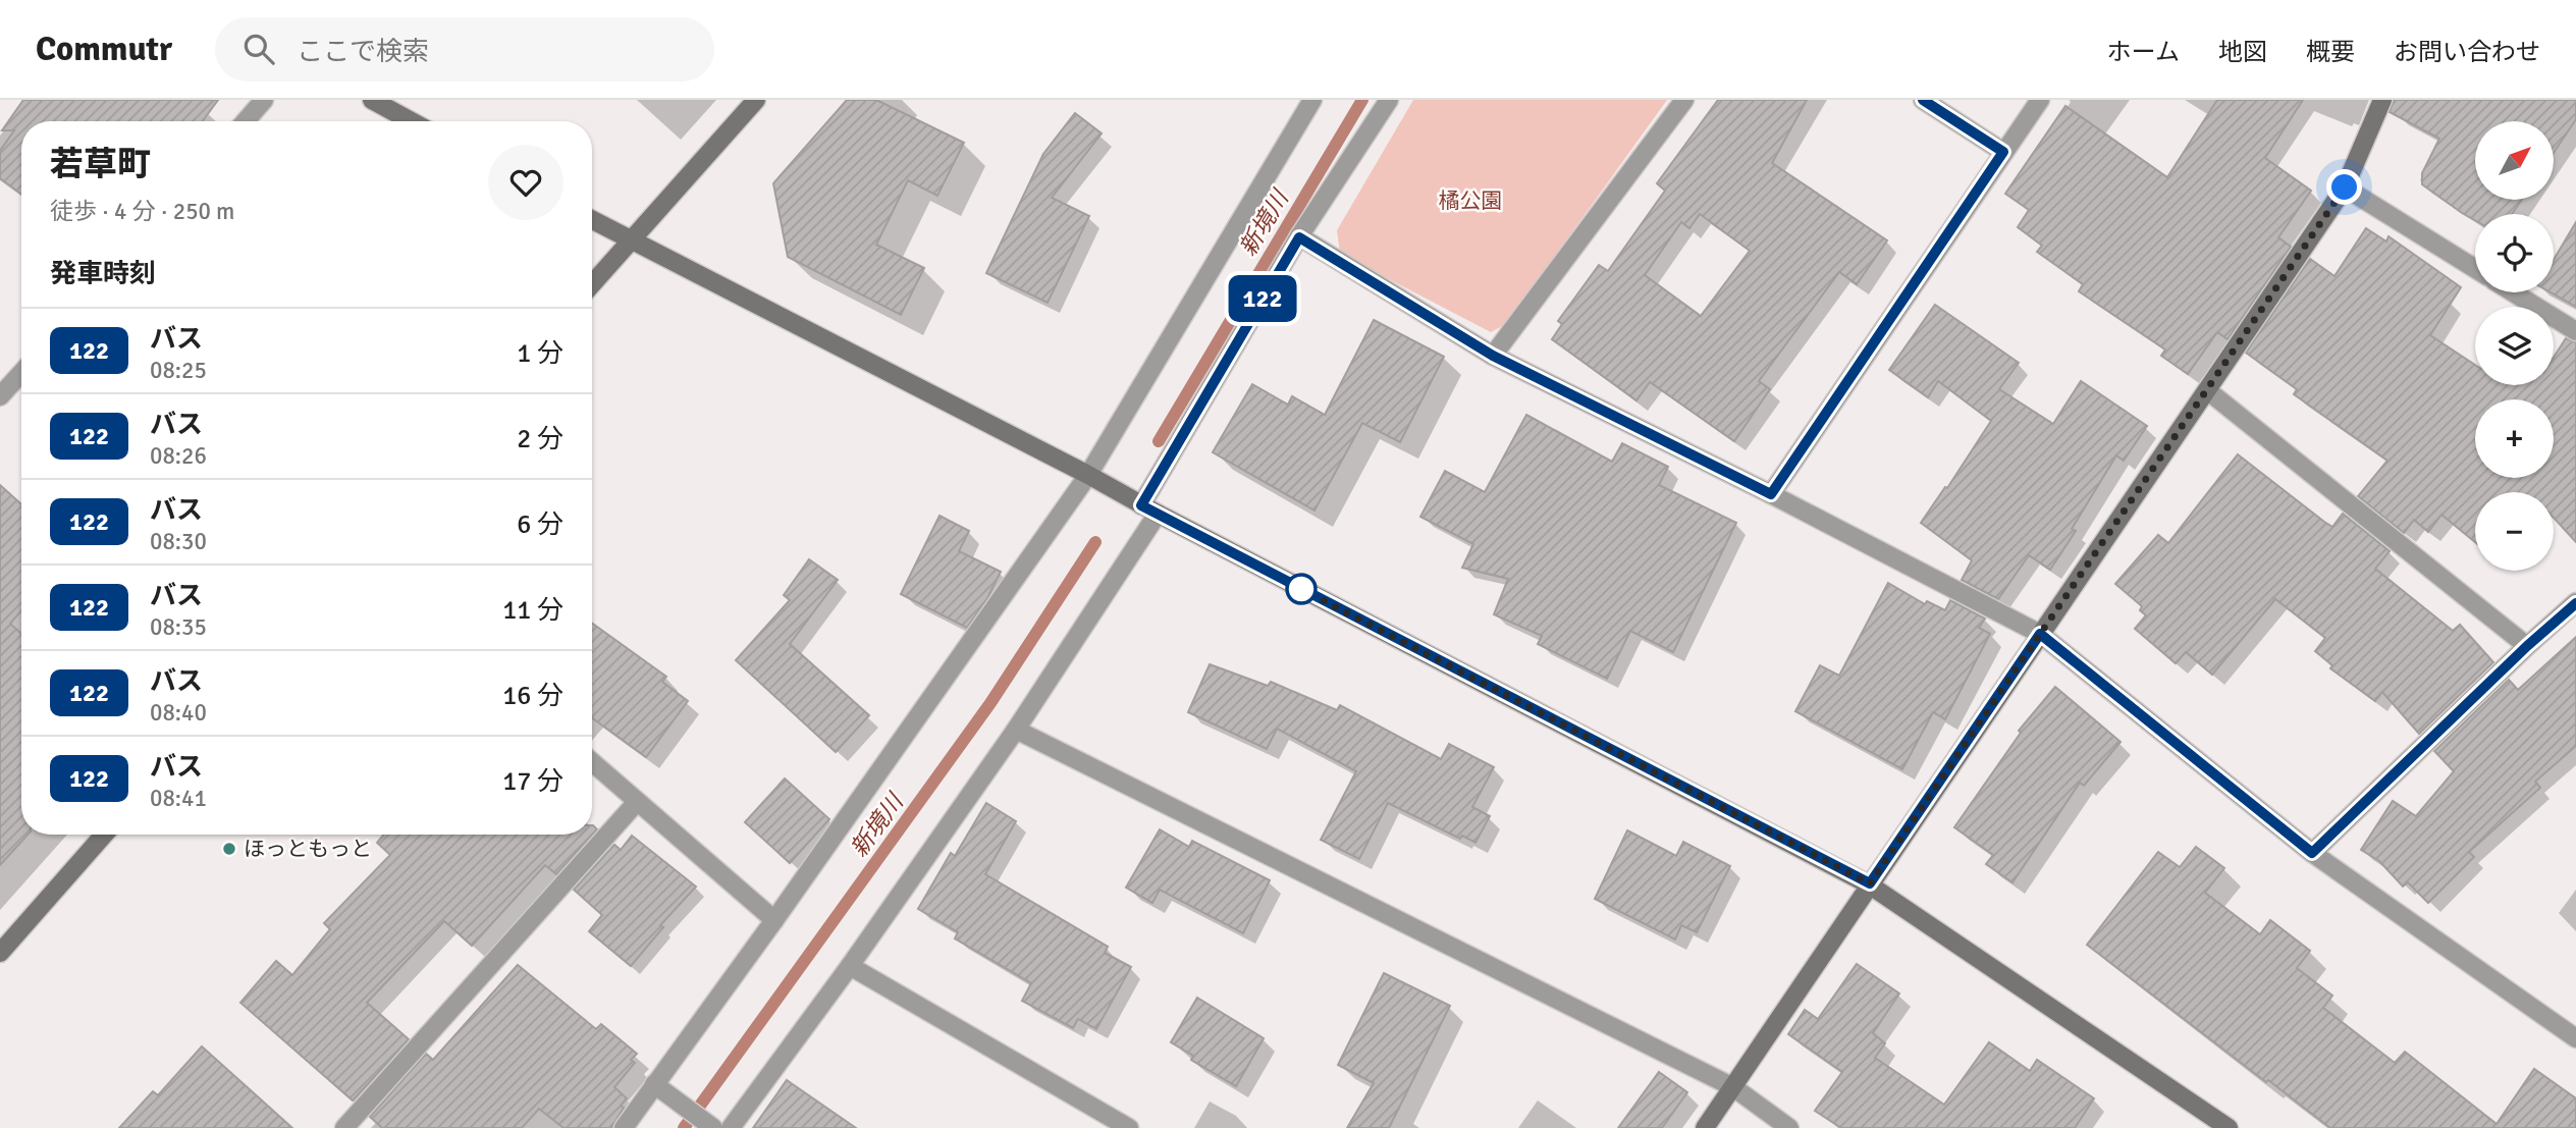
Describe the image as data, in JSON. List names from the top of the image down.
{
  "water": ["新境川"],
  "parks": ["橘公園"],
  "places": ["ほっともっと"],
  "lines": ["bus line 122"],
  "north": "top right",
  "page": {
    "header": "Commutr",
    "search": "ここで検索",
    "nav": [
      "ホーム",
      "地図",
      "概要",
      "お問い合わせ"
    ],
    "on_map": "122",
    "map_buttons": ["+", "−"],
    "heading": [
      ["若草町", "徒歩 · 4 分 · 250 m"],
      "発車時刻"
    ],
    "list": [
      {
        "mark": "122",
        "name": "バス",
        "note": "08:25",
        "value": "1 分"
      },
      {
        "mark": "122",
        "name": "バス",
        "note": "08:26",
        "value": "2 分"
      },
      {
        "mark": "122",
        "name": "バス",
        "note": "08:30",
        "value": "6 分"
      },
      {
        "mark": "122",
        "name": "バス",
        "note": "08:35",
        "value": "11 分"
      },
      {
        "mark": "122",
        "name": "バス",
        "note": "08:40",
        "value": "16 分"
      },
      {
        "mark": "122",
        "name": "バス",
        "note": "08:41",
        "value": "17 分"
      }
    ]
  }
}
